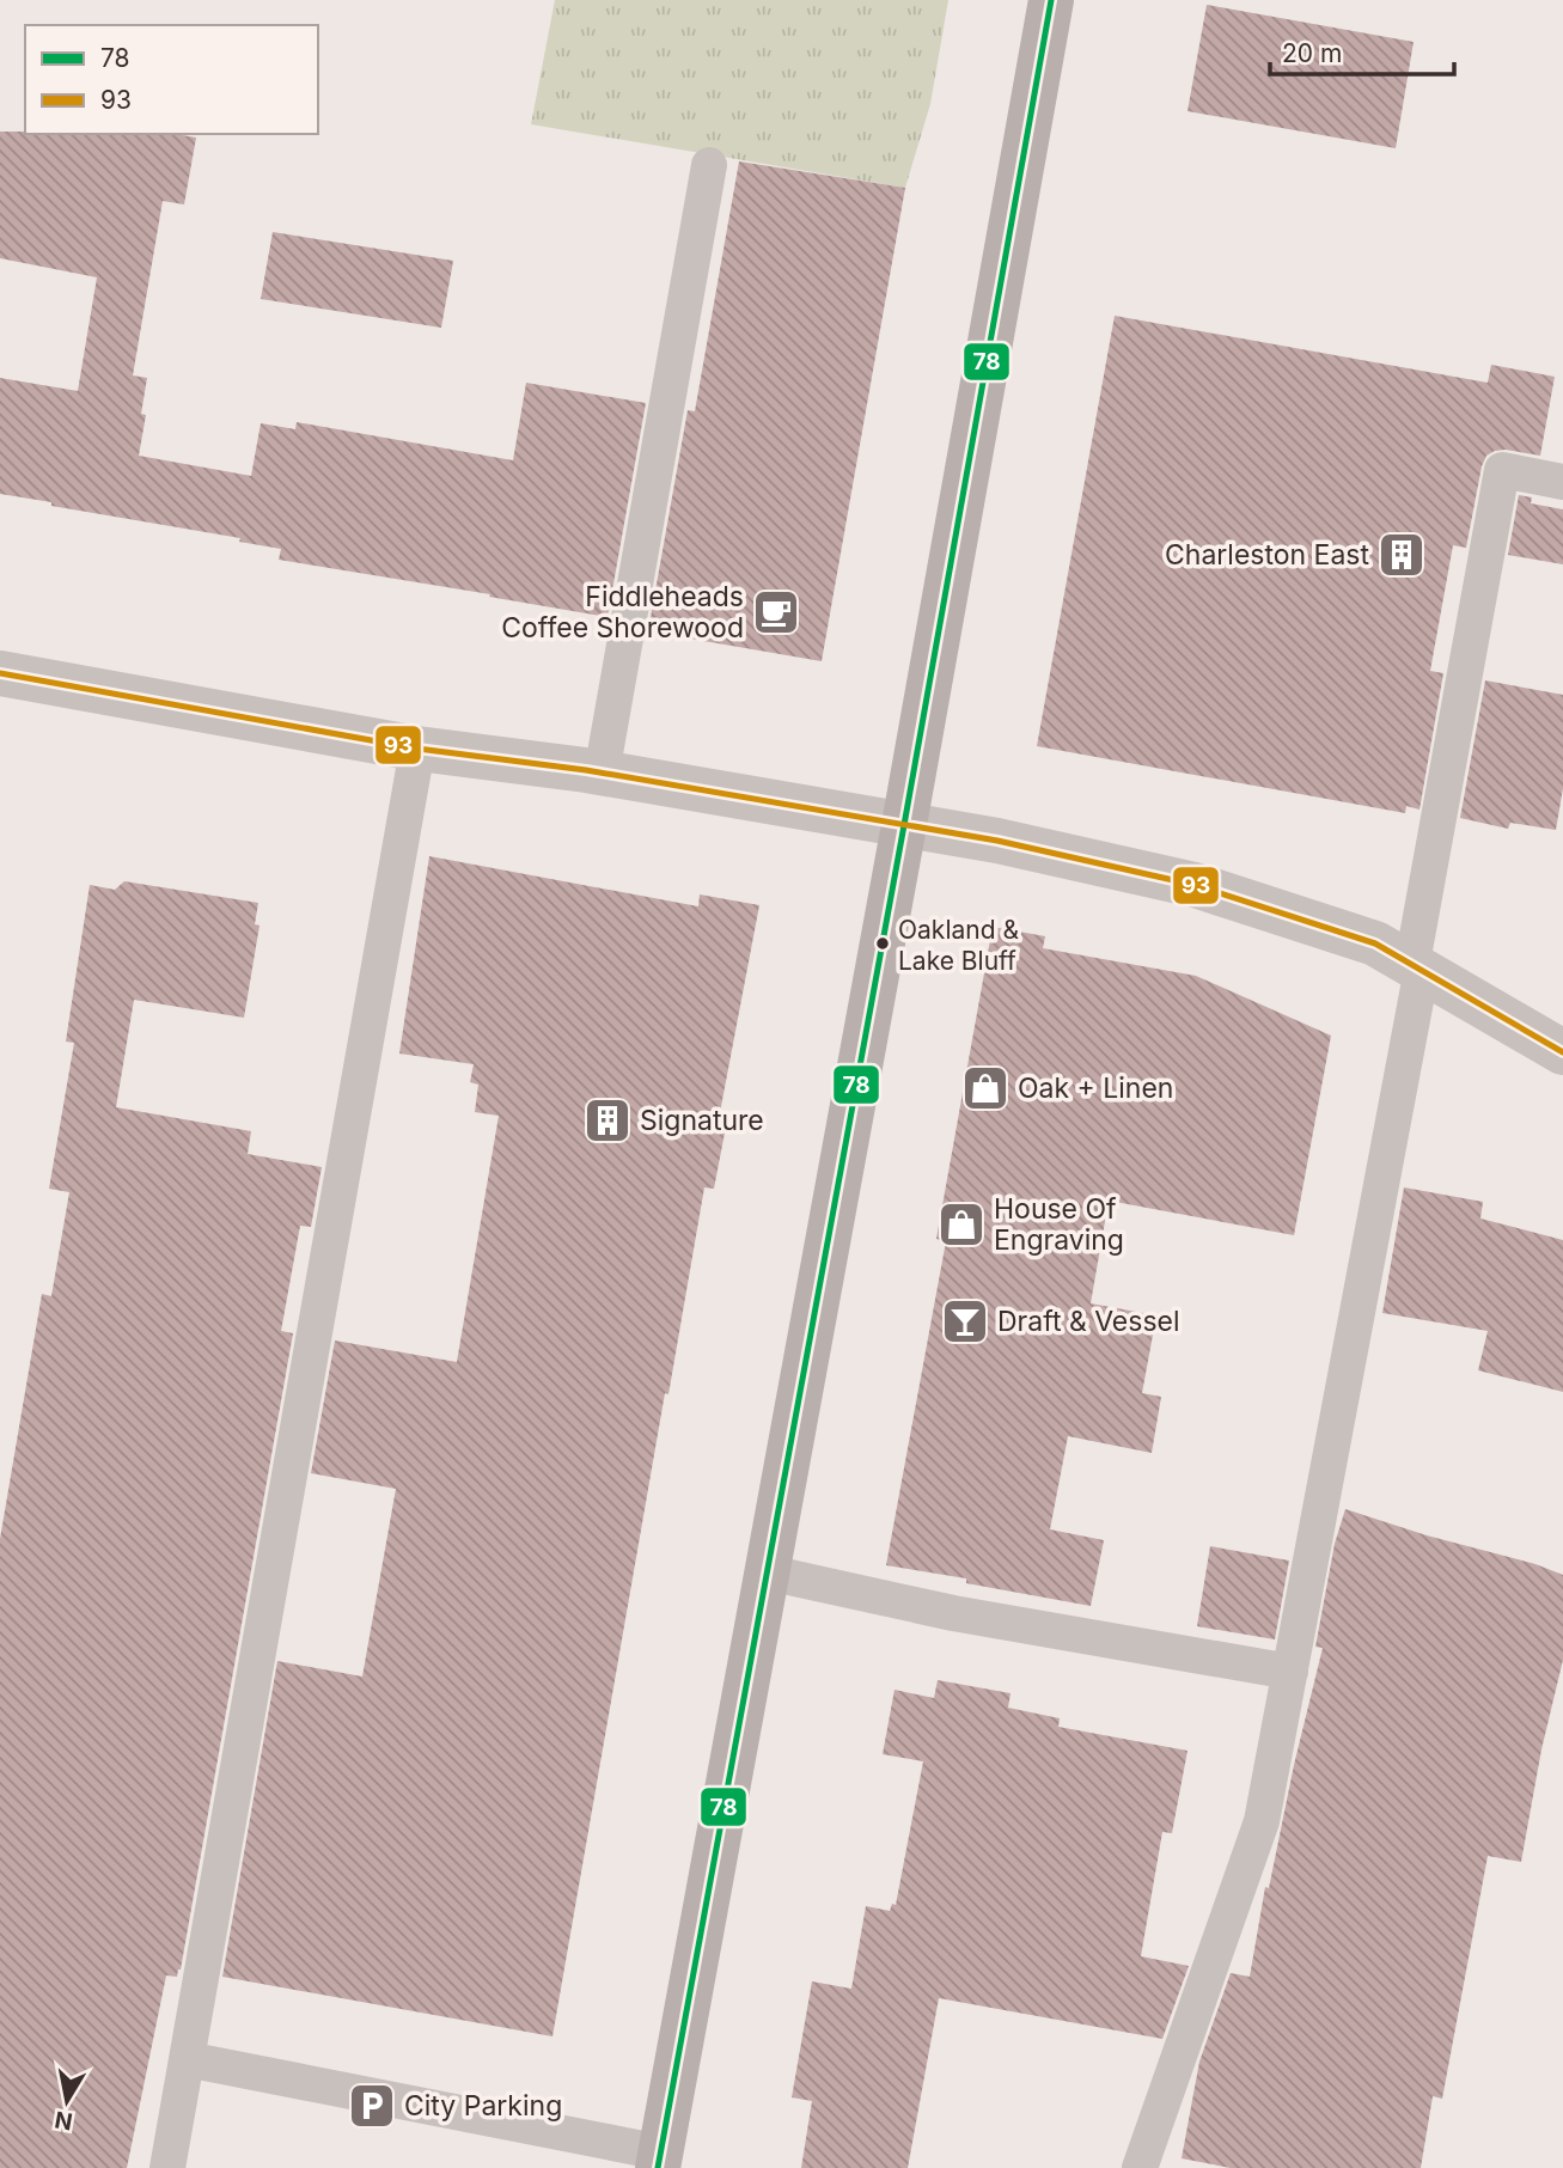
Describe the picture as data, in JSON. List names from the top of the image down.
{
  "places": {
    "building": ["Charleston East", "Signature"],
    "cafe": ["Fiddleheads Coffee Shorewood"],
    "other": ["Oakland & Lake Bluff"],
    "shop": ["Oak + Linen", "House Of Engraving"],
    "bar": ["Draft & Vessel"],
    "parking": ["City Parking"]
  },
  "lines": ["transit line 78", "transit line 93"],
  "legend": ["78", "93"],
  "scale_bar": "20 m",
  "north": "bottom"
}
